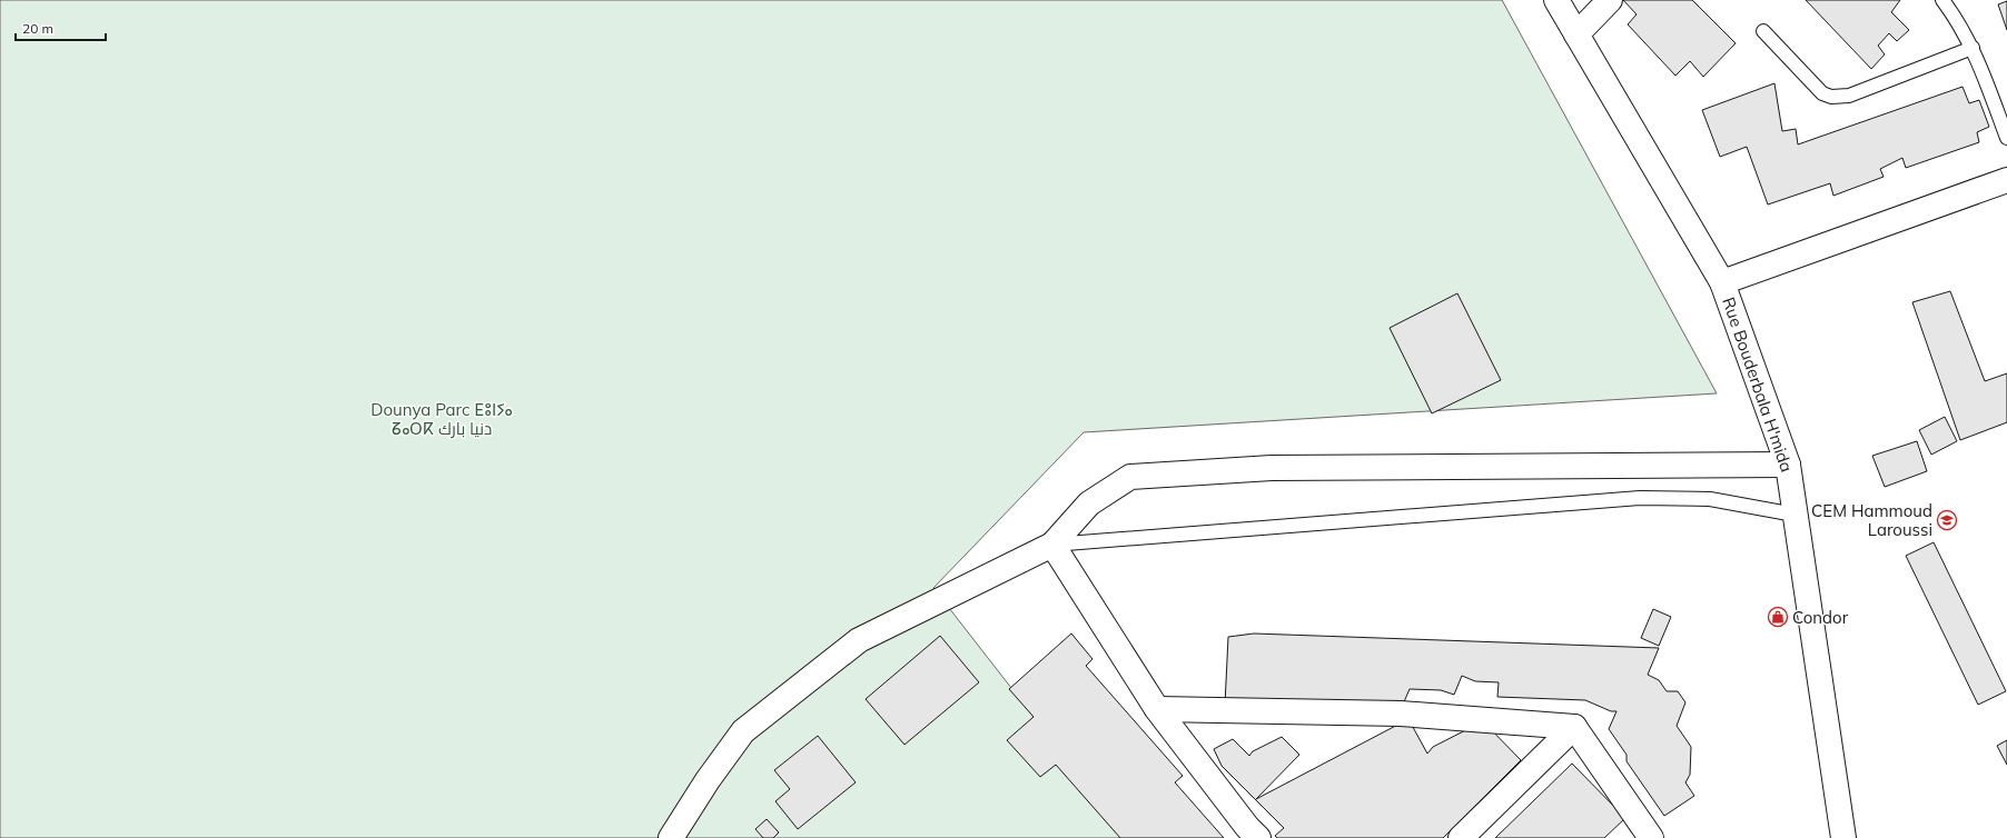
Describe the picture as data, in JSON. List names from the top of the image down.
{
  "streets": {
    "street": ["Rue Bouderbala H'mida"]
  },
  "parks": ["Dounya Parc ⴹⵓⵏⵢⴰ ⵒⴰⵔⴽ دنيا بارك"],
  "places": {
    "school or university": ["CEM Hammoud Laroussi"],
    "shop": ["Condor"]
  },
  "scale_bar": "20 m"
}
